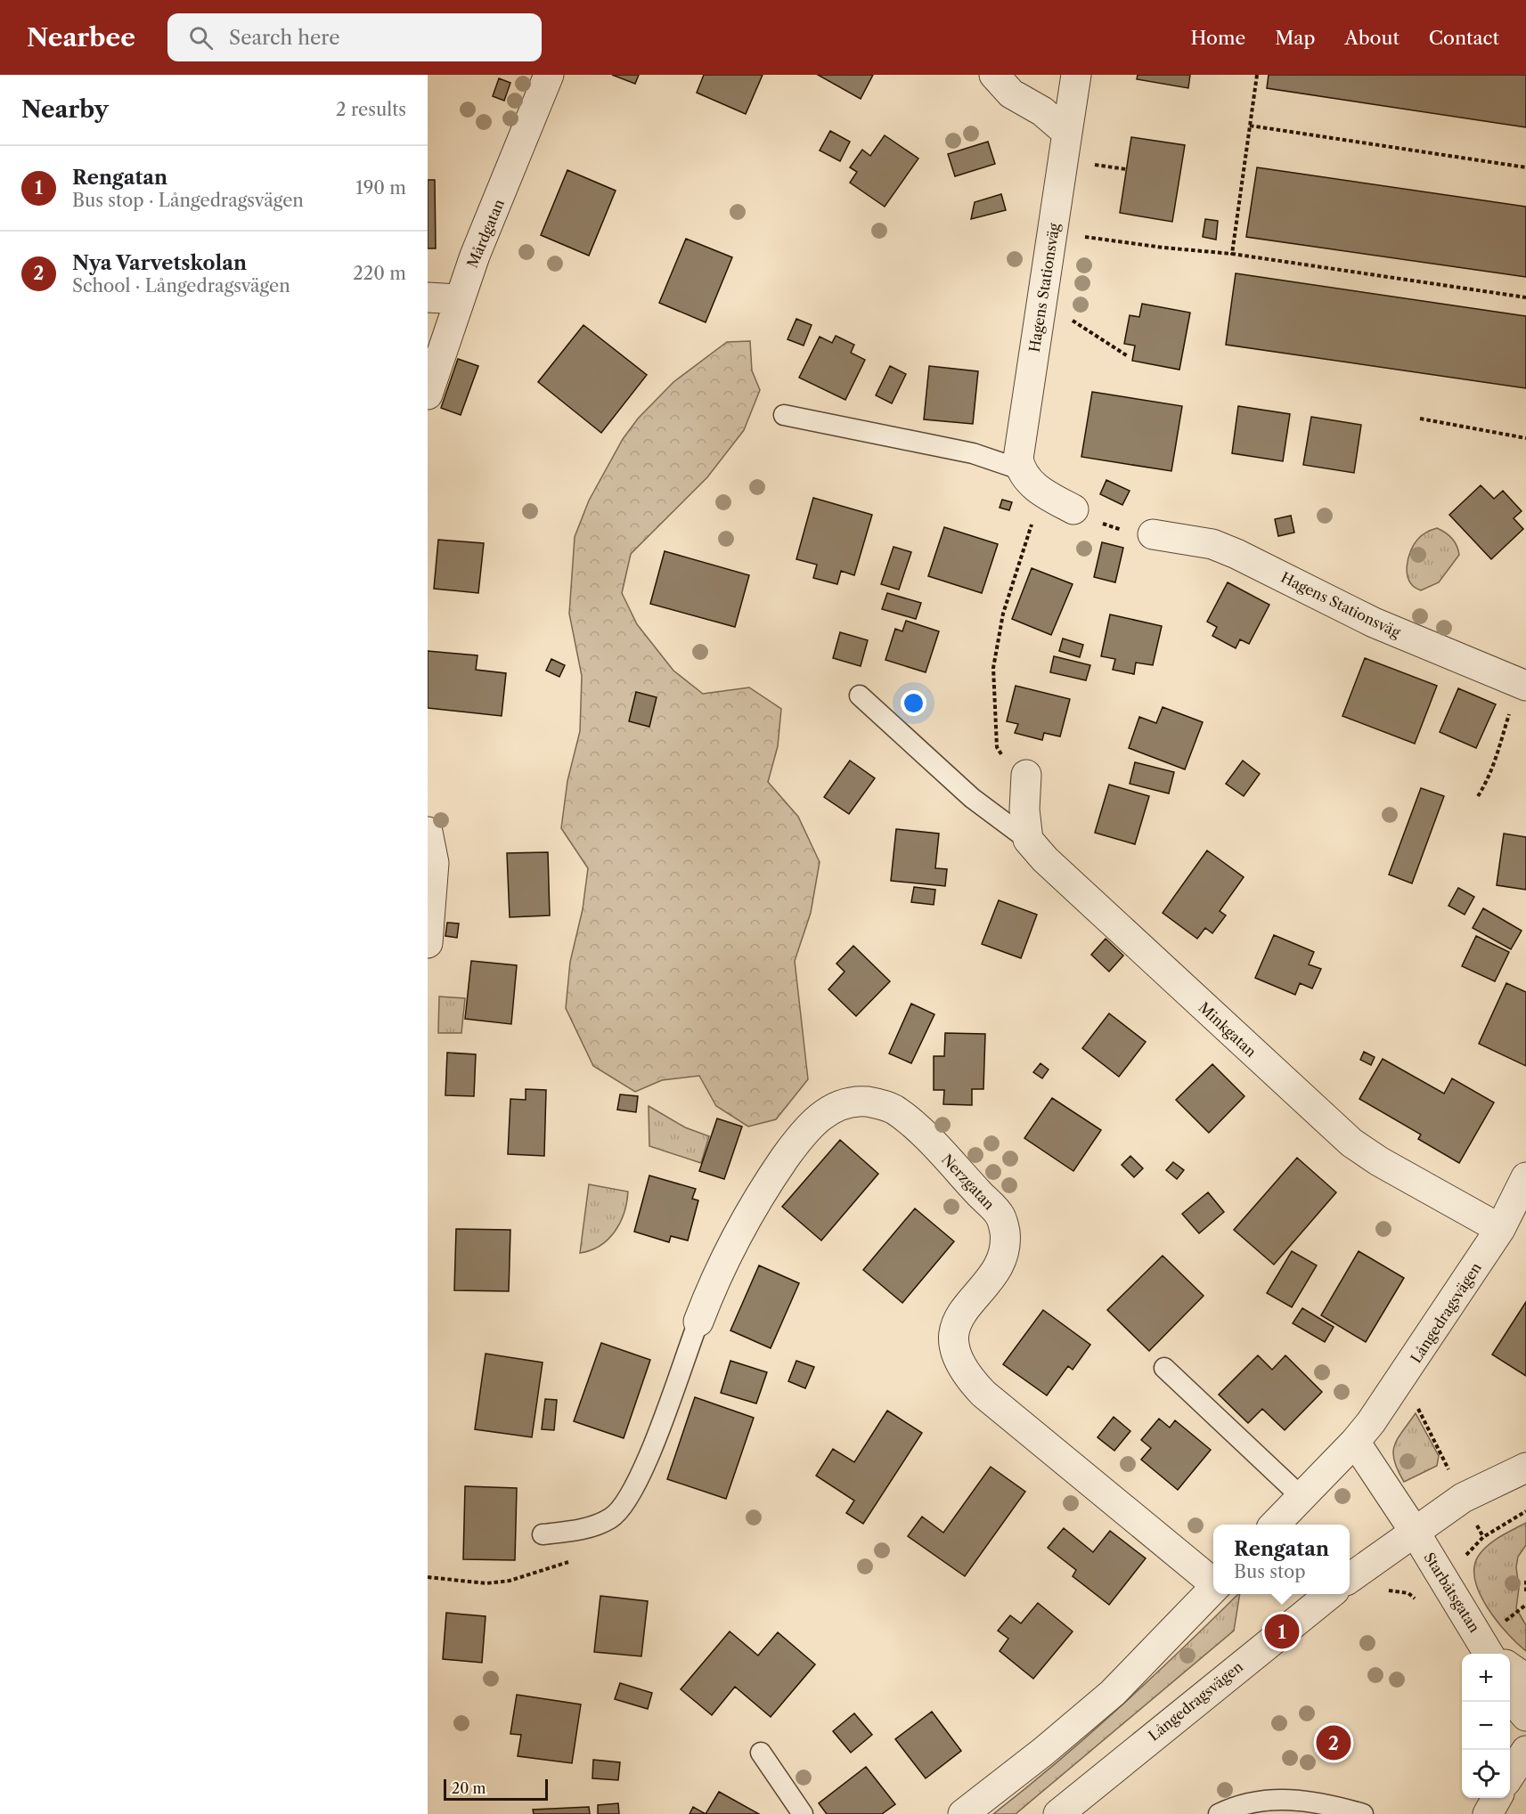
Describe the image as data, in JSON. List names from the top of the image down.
{
  "streets": {
    "street": [
      "Mårdgatan",
      "Hagens Stationsväg",
      "Minkgatan",
      "Nerzgatan",
      "Långedragsvägen",
      "Starbåtsgatan"
    ]
  },
  "crossings": [
    ["Minkgatan", "Långedragsvägen"]
  ],
  "scale_bar": "20 m",
  "page": {
    "header": "Nearbee",
    "search": "Search here",
    "nav": [
      "Home",
      "Map",
      "About",
      "Contact"
    ],
    "heading": ["Nearby", "2 results"],
    "list": [
      {
        "mark": "1",
        "name": "Rengatan",
        "note": "Bus stop · Långedragsvägen",
        "value": "190 m"
      },
      {
        "mark": "2",
        "name": "Nya Varvetskolan",
        "note": "School · Långedragsvägen",
        "value": "220 m"
      }
    ],
    "popup": ["Rengatan", "Bus stop"],
    "pins": ["1", "2"],
    "map_buttons": ["+", "−"],
    "scale": "20 m"
  }
}
